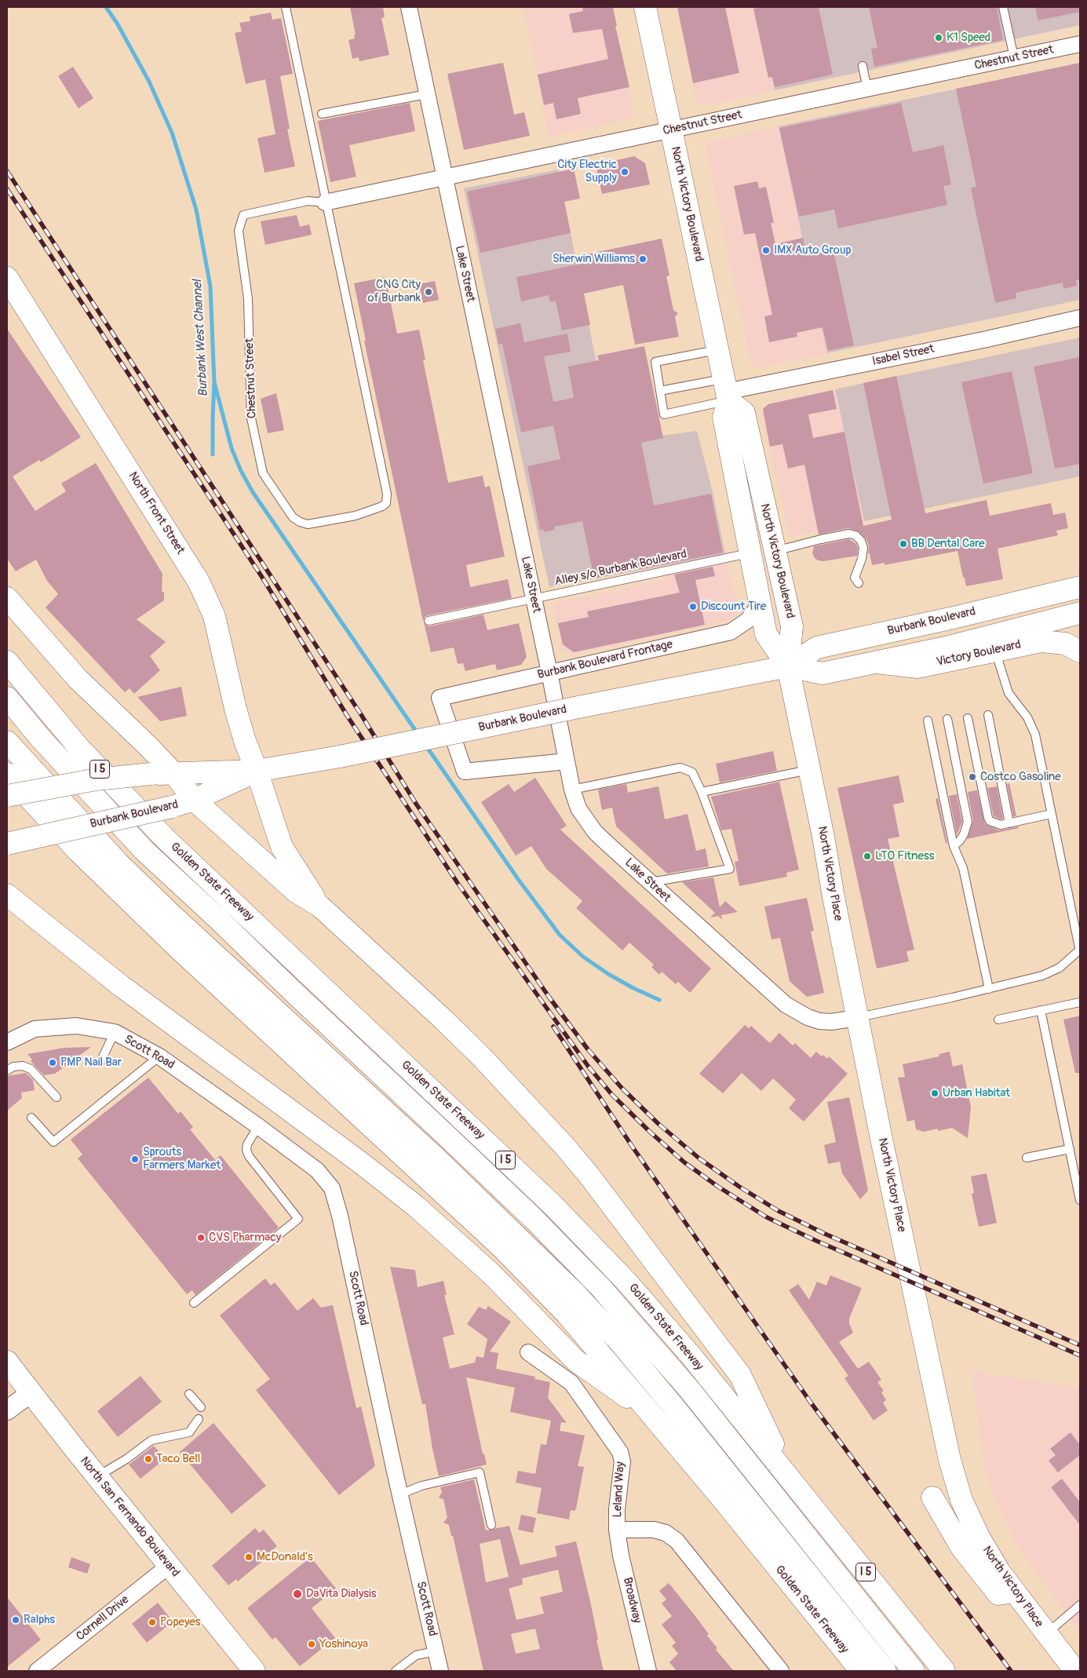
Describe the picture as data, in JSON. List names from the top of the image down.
{
  "streets": {
    "main road": [
      "North Victory Boulevard",
      "North Front Street",
      "Burbank Boulevard",
      "Victory Boulevard",
      "I 5",
      "North Victory Place",
      "Golden State Freeway",
      "North San Fernando Boulevard"
    ],
    "street": [
      "Chestnut Street",
      "Lake Street",
      "Isabel Street",
      "Burbank Boulevard Frontage",
      "Scott Road",
      "Leland Way",
      "Broadway",
      "Cornell Drive"
    ],
    "lane": ["Alley s/o Burbank Boulevard"]
  },
  "crossings": [
    ["Chestnut Street", "North Victory Boulevard"],
    ["Chestnut Street", "Lake Street"],
    ["North Victory Boulevard", "Isabel Street"],
    ["North Victory Boulevard", "Alley s/o Burbank Boulevard"],
    ["North Victory Boulevard", "Burbank Boulevard"],
    ["North Victory Boulevard", "Burbank Boulevard Frontage"],
    ["North Victory Boulevard", "North Victory Place"],
    ["Lake Street", "Alley s/o Burbank Boulevard"],
    ["Lake Street", "Burbank Boulevard Frontage"],
    ["Lake Street", "North Victory Place"],
    ["North Front Street", "Burbank Boulevard"],
    ["Burbank Boulevard", "Victory Boulevard"],
    ["Burbank Boulevard", "North Victory Place"],
    ["Leland Way", "Broadway"],
    ["North San Fernando Boulevard", "Cornell Drive"]
  ],
  "water": ["Burbank West Channel"],
  "places": [
    "K1 Speed",
    "City Electric Supply",
    "IMX Auto Group",
    "Sherwin Williams",
    "CNG City of Burbank",
    "BB Dental Care",
    "Discount Tire",
    "Costco Gasoline",
    "LTO Fitness",
    "PMP Nail Bar",
    "Urban Habitat",
    "Sprouts Farmers Market",
    "CVS Pharmacy",
    "Taco Bell",
    "McDonald's",
    "DaVita Dialysis",
    "Ralphs",
    "Popeyes",
    "Yoshinoya"
  ]
}
